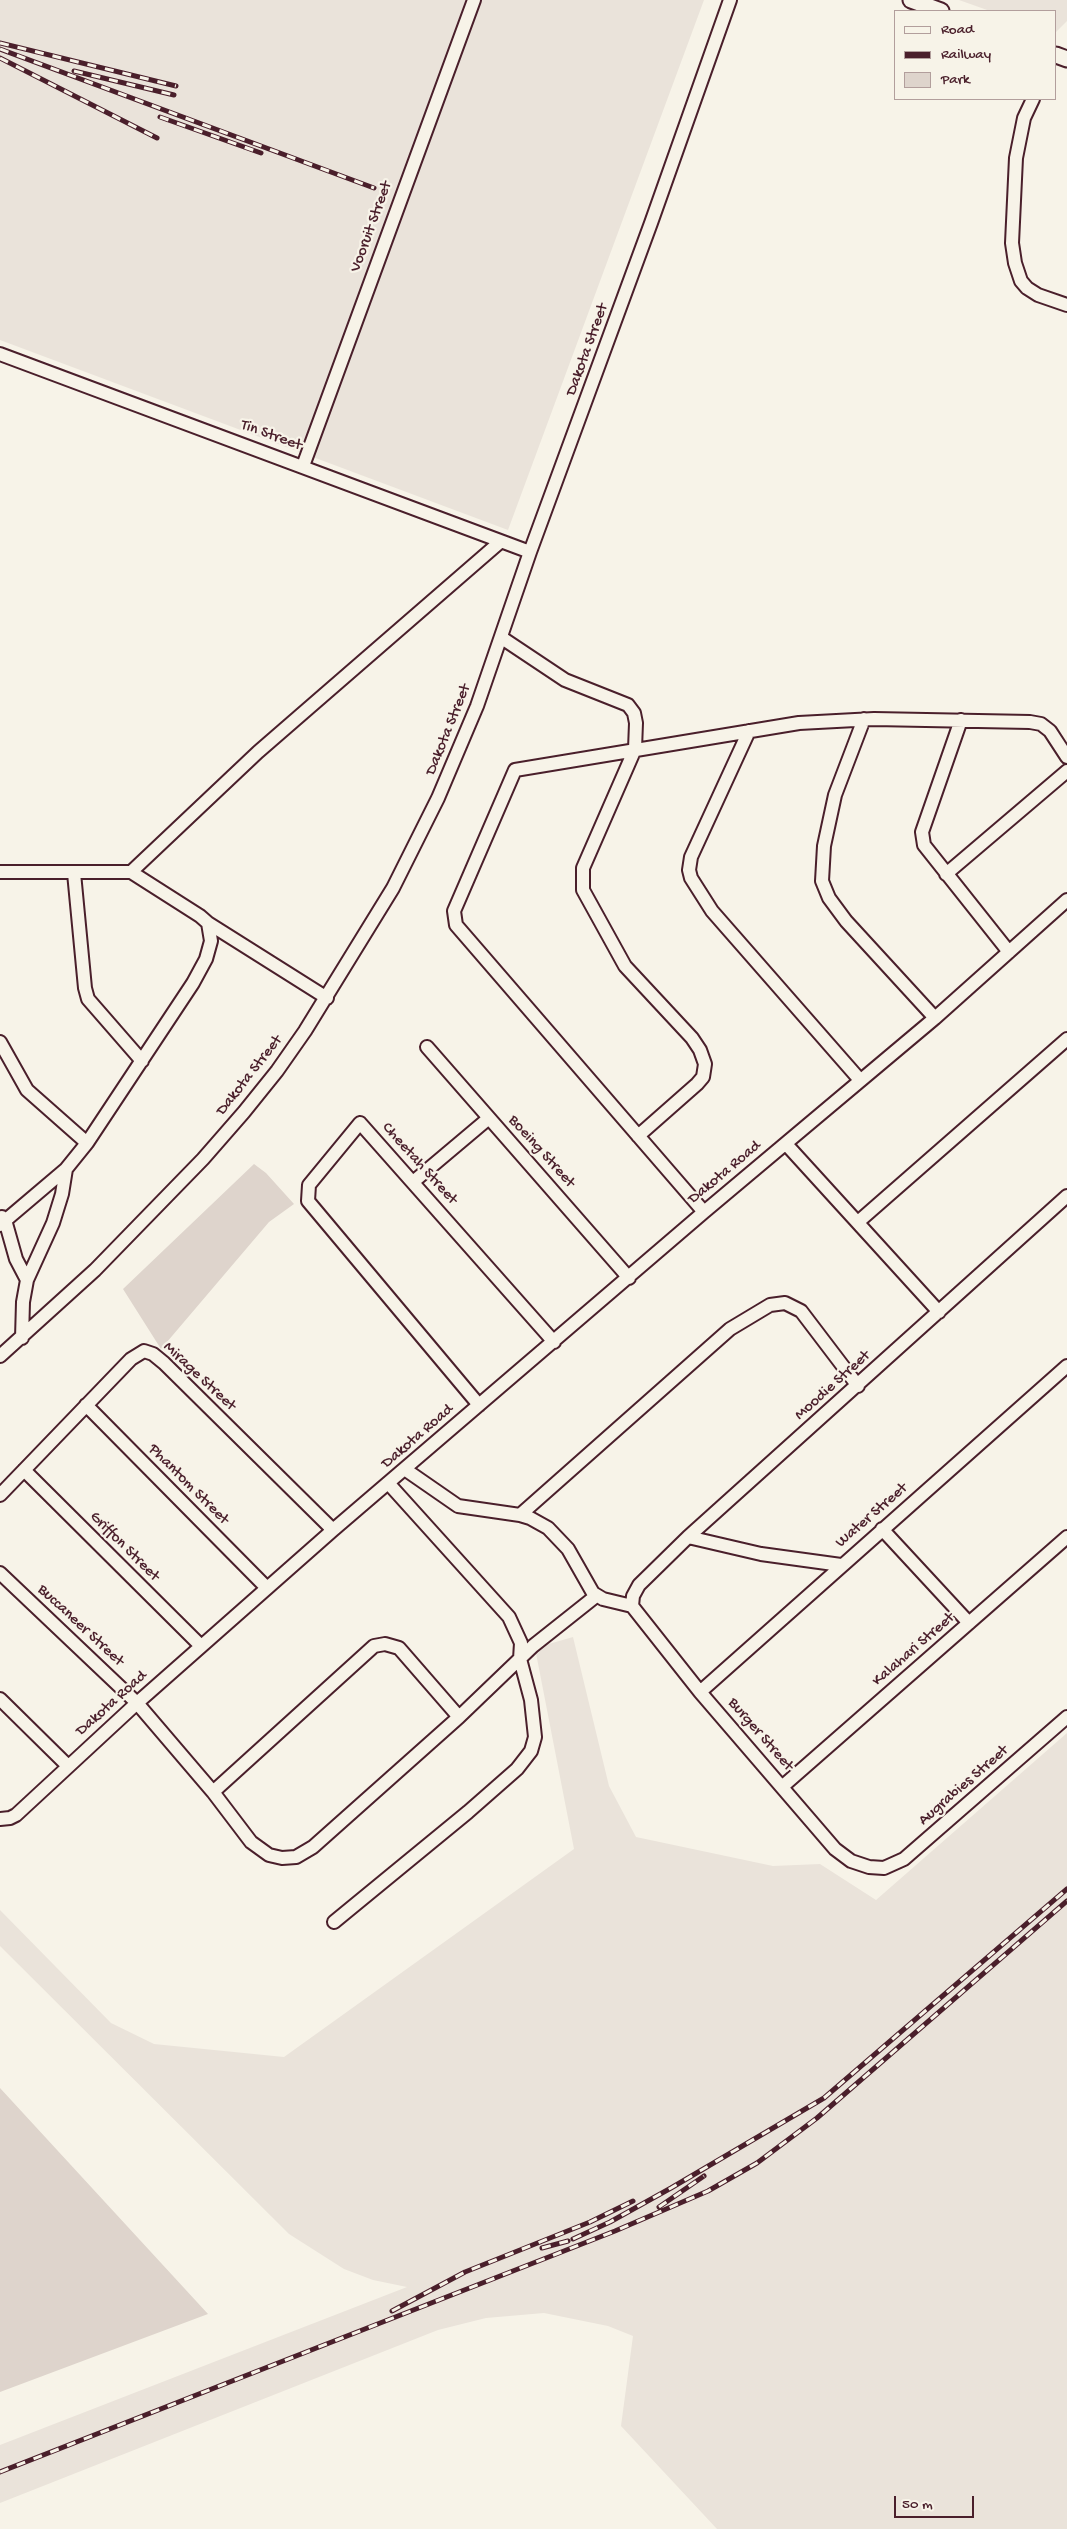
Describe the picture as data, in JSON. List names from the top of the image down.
{
  "streets": {
    "street": [
      "Vooruit Street",
      "Dakota Street",
      "Tin Street",
      "Boeing Street",
      "Cheetah Street",
      "Dakota Road",
      "Mirage Street",
      "Moodie Street",
      "Phantom Street",
      "Water Street",
      "Griffon Street",
      "Buccaneer Street",
      "Kalahari Street",
      "Burger Street",
      "Augrabies Street"
    ]
  },
  "crossings": [
    ["Vooruit Street", "Tin Street"],
    ["Dakota Street", "Tin Street"],
    ["Boeing Street", "Dakota Road"],
    ["Cheetah Street", "Dakota Road"],
    ["Dakota Road", "Mirage Street"],
    ["Dakota Road", "Phantom Street"],
    ["Dakota Road", "Griffon Street"],
    ["Dakota Road", "Buccaneer Street"],
    ["Mirage Street", "Phantom Street"],
    ["Mirage Street", "Griffon Street"],
    ["Moodie Street", "Burger Street"],
    ["Water Street", "Burger Street"],
    ["Kalahari Street", "Burger Street"],
    ["Burger Street", "Augrabies Street"]
  ],
  "legend": ["Road", "Railway", "Park"],
  "scale_bar": "50 m"
}
